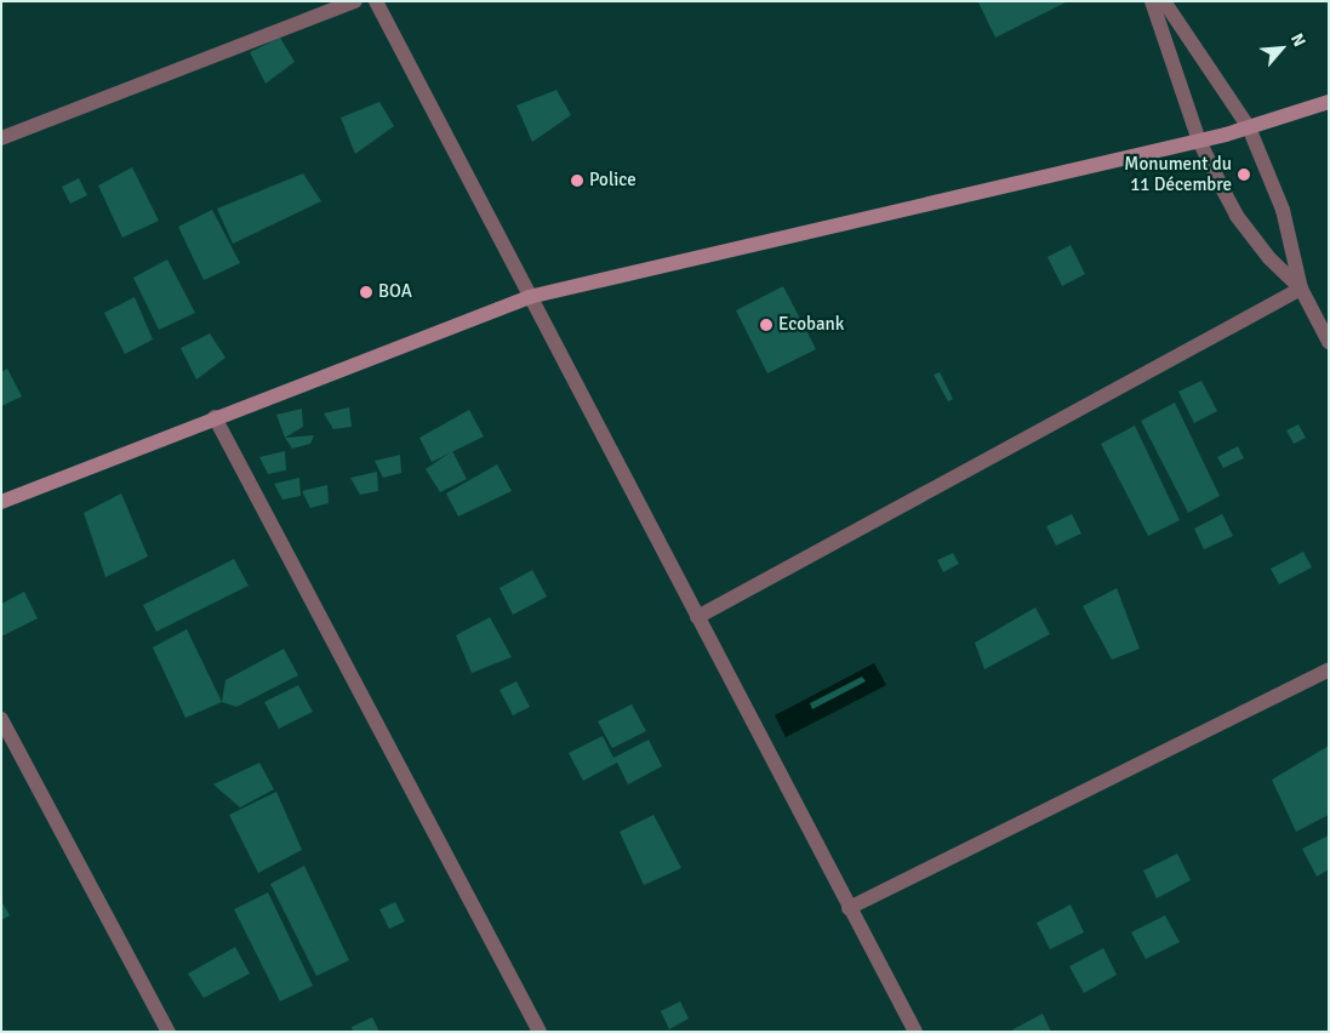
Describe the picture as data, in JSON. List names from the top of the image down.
{
  "places": [
    "Monument du 11 Décembre",
    "Police",
    "BOA",
    "Ecobank"
  ],
  "north": "top right"
}
